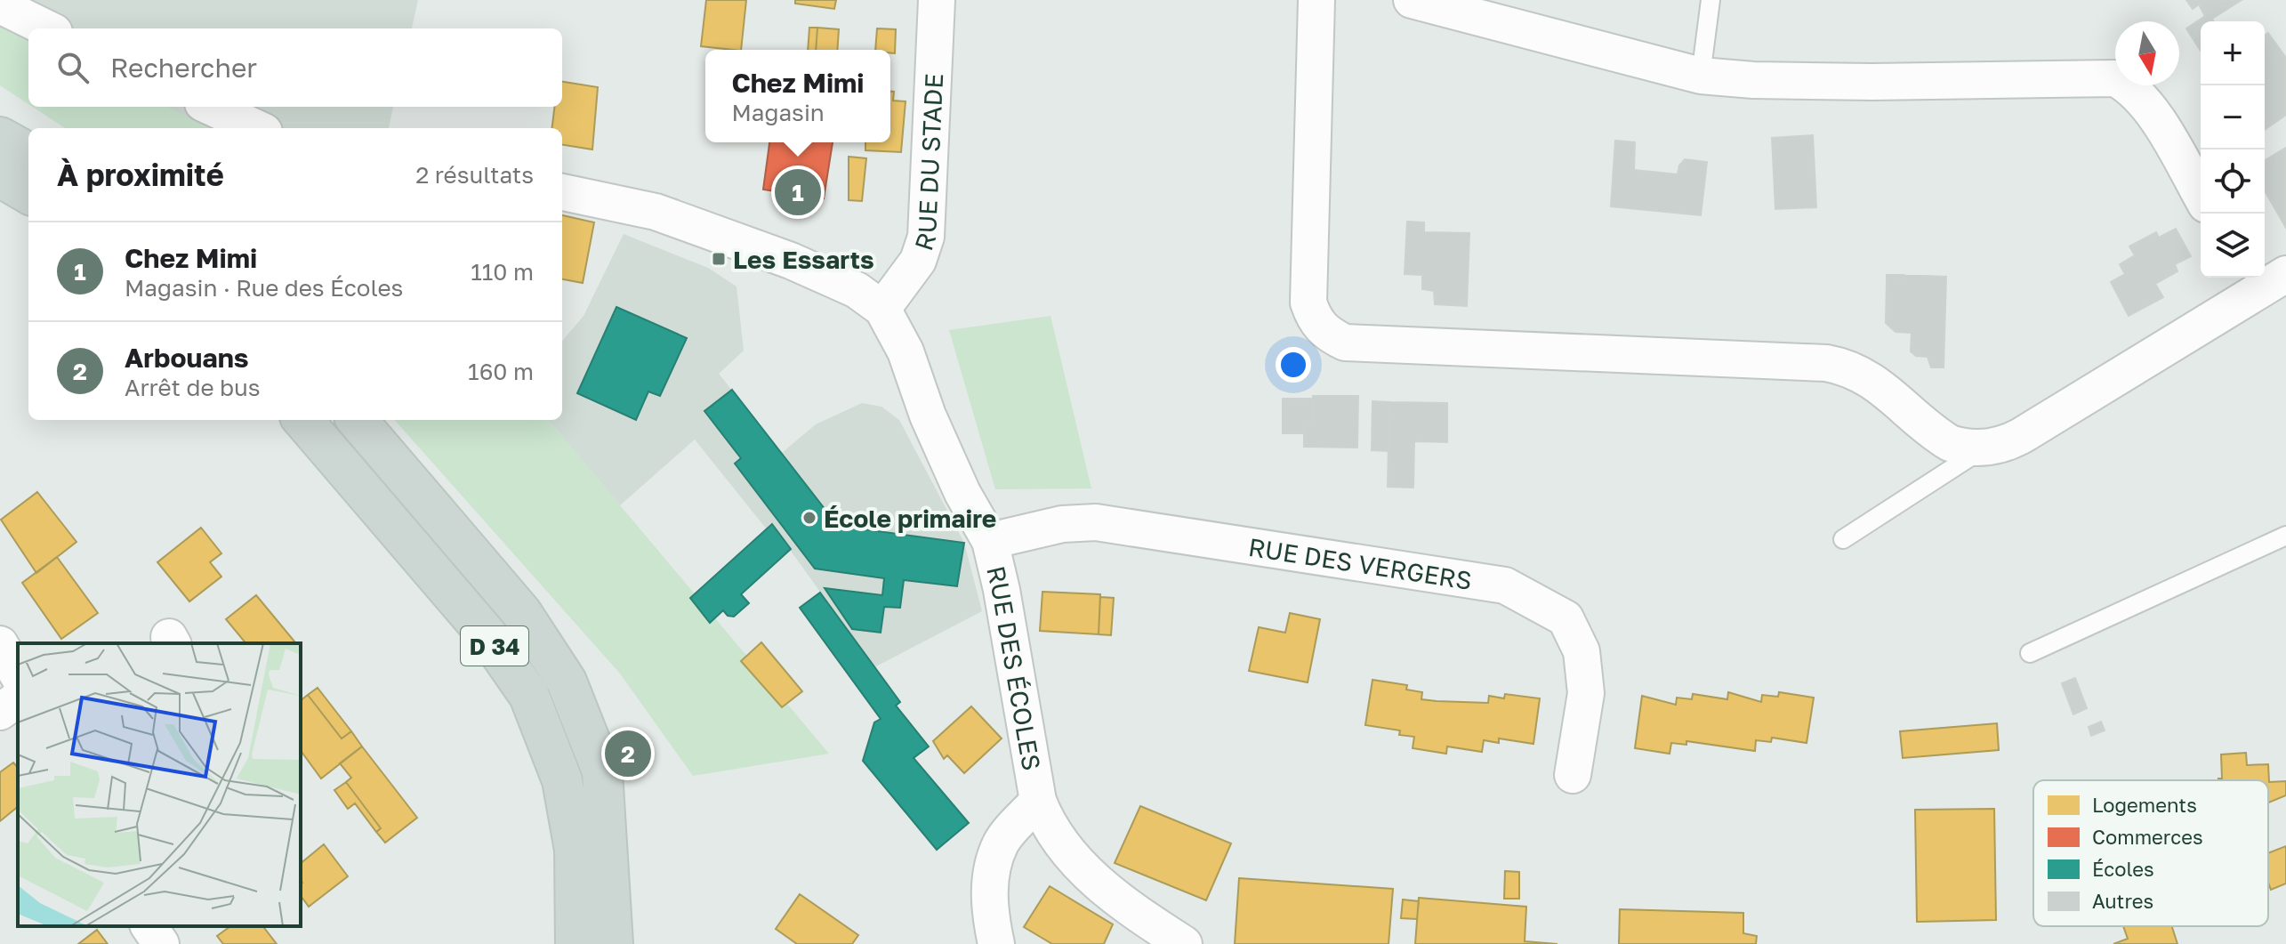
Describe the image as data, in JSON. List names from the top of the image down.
{
  "streets": {
    "main road": ["D 34"],
    "street": ["RUE DU STADE", "RUE DES VERGERS", "RUE DES ÉCOLES"]
  },
  "crossings": [
    ["RUE DU STADE", "RUE DES ÉCOLES"],
    ["RUE DES VERGERS", "RUE DES ÉCOLES"]
  ],
  "places": {
    "transit": ["Les Essarts"],
    "other": ["École primaire"]
  },
  "legend": [
    "Logements",
    "Commerces",
    "Écoles",
    "Autres"
  ],
  "north": "bottom",
  "page": {
    "map_buttons": ["+", "−"],
    "search": "Rechercher",
    "popup": ["Chez Mimi", "Magasin"],
    "heading": ["À proximité", "2 résultats"],
    "pins": ["1", "2"],
    "list": [
      {
        "mark": "1",
        "name": "Chez Mimi",
        "note": "Magasin · Rue des Écoles",
        "value": "110 m"
      },
      {
        "mark": "2",
        "name": "Arbouans",
        "note": "Arrêt de bus",
        "value": "160 m"
      }
    ]
  }
}
